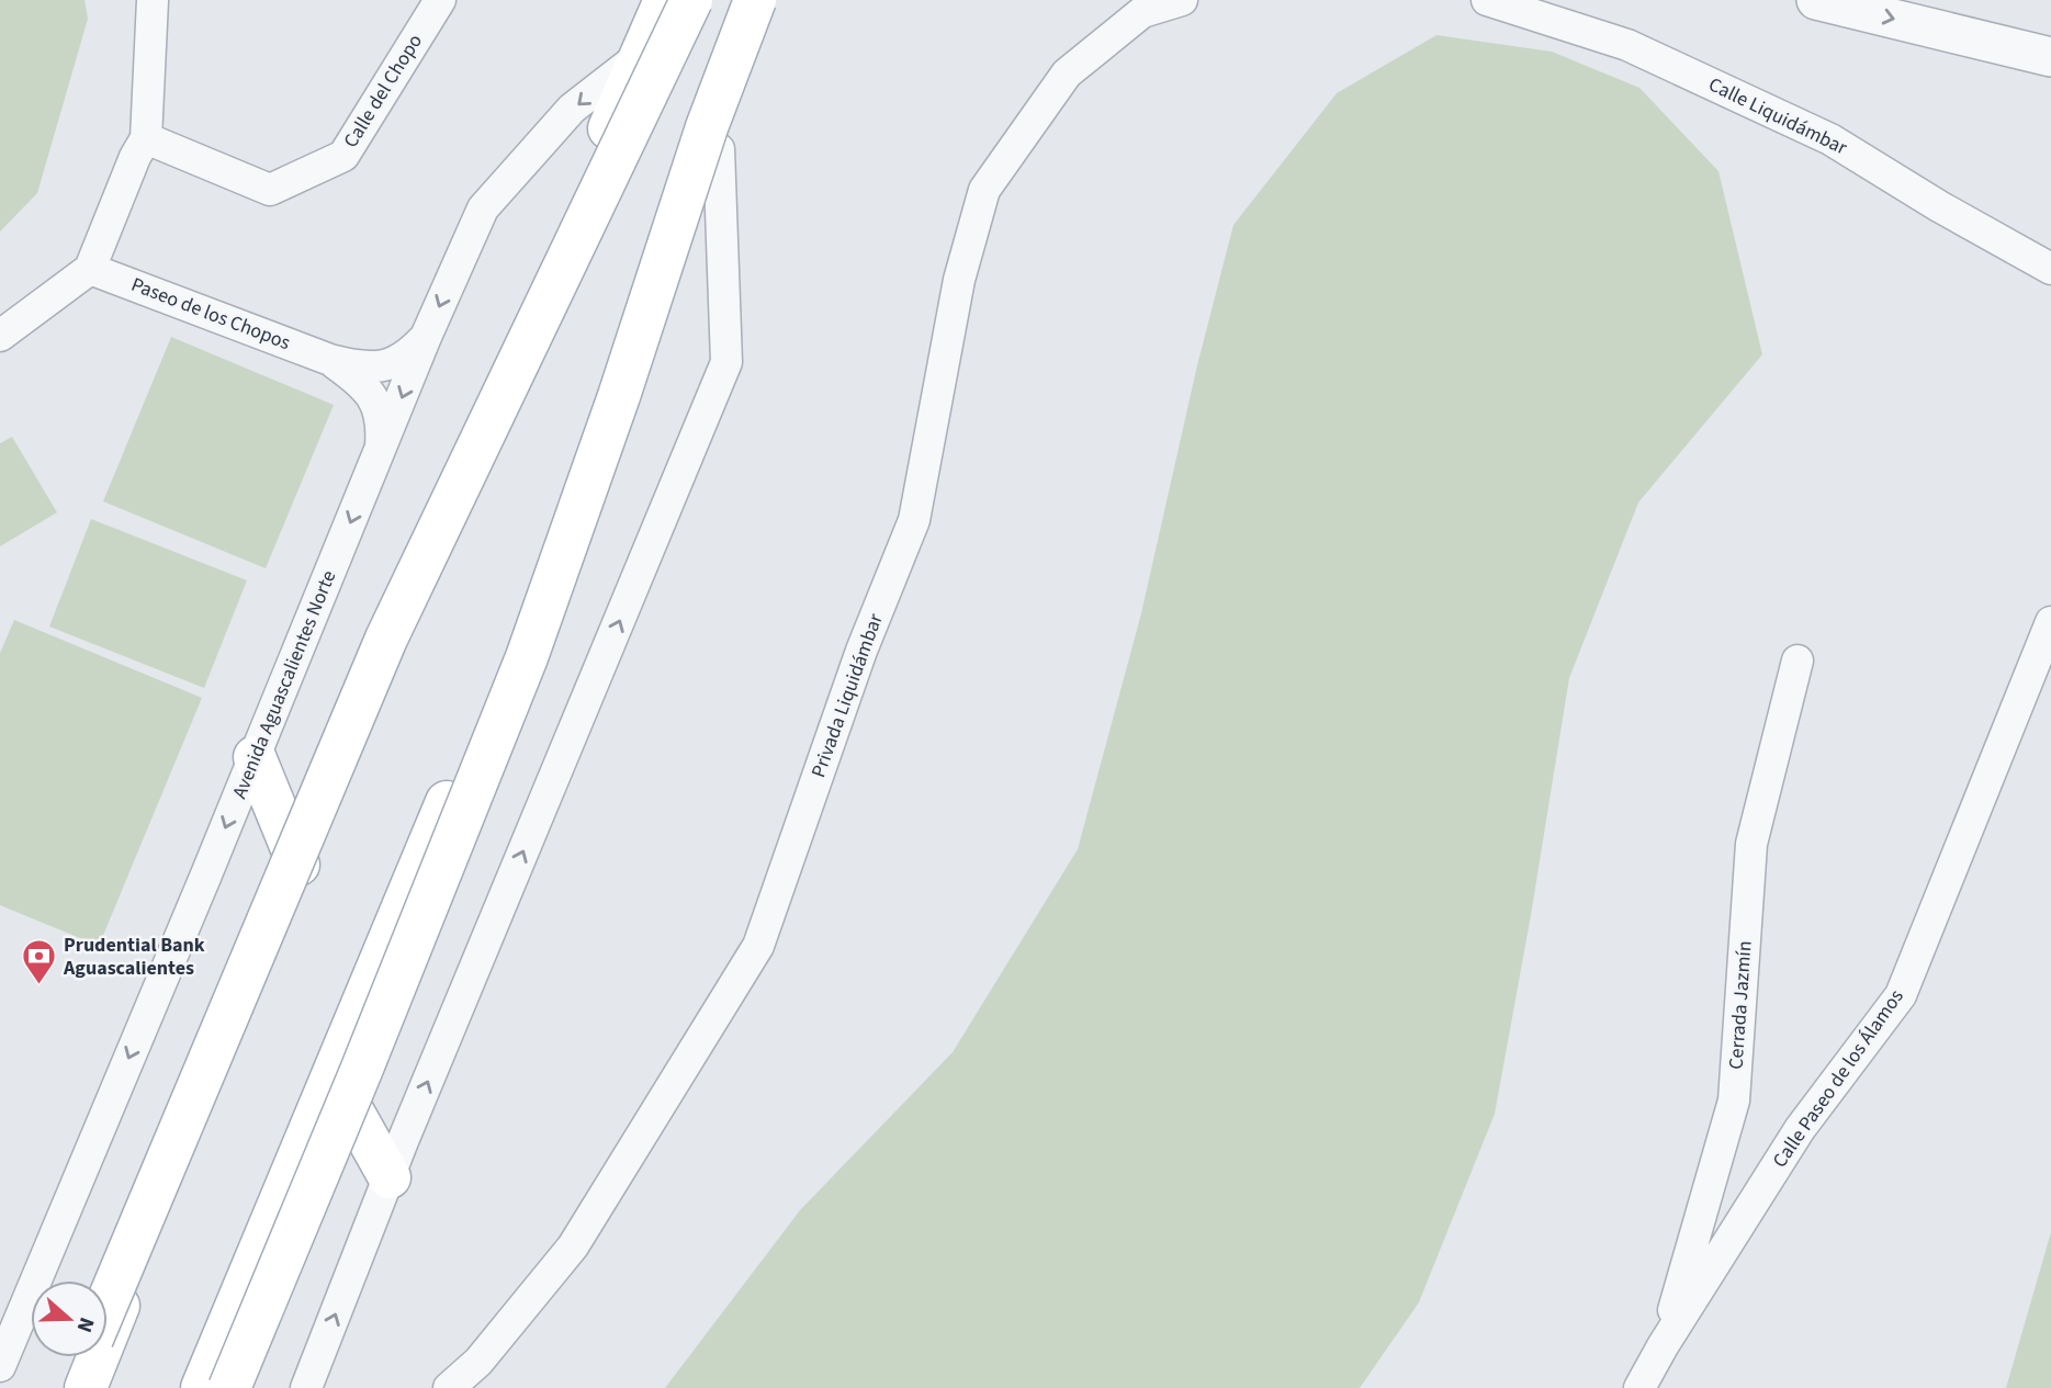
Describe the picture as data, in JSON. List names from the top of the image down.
{
  "streets": {
    "main road": ["Avenida Aguascalientes Norte"],
    "street": [
      "Calle del Chopo",
      "Calle Liquidámbar",
      "Paseo de los Chopos",
      "Privada Liquidámbar",
      "Cerrada Jazmín",
      "Calle Paseo de los Álamos"
    ]
  },
  "crossings": [
    ["Paseo de los Chopos", "Avenida Aguascalientes Norte"],
    ["Cerrada Jazmín", "Calle Paseo de los Álamos"]
  ],
  "places": {
    "bank": ["Prudential Bank Aguascalientes"]
  },
  "north": "right"
}
